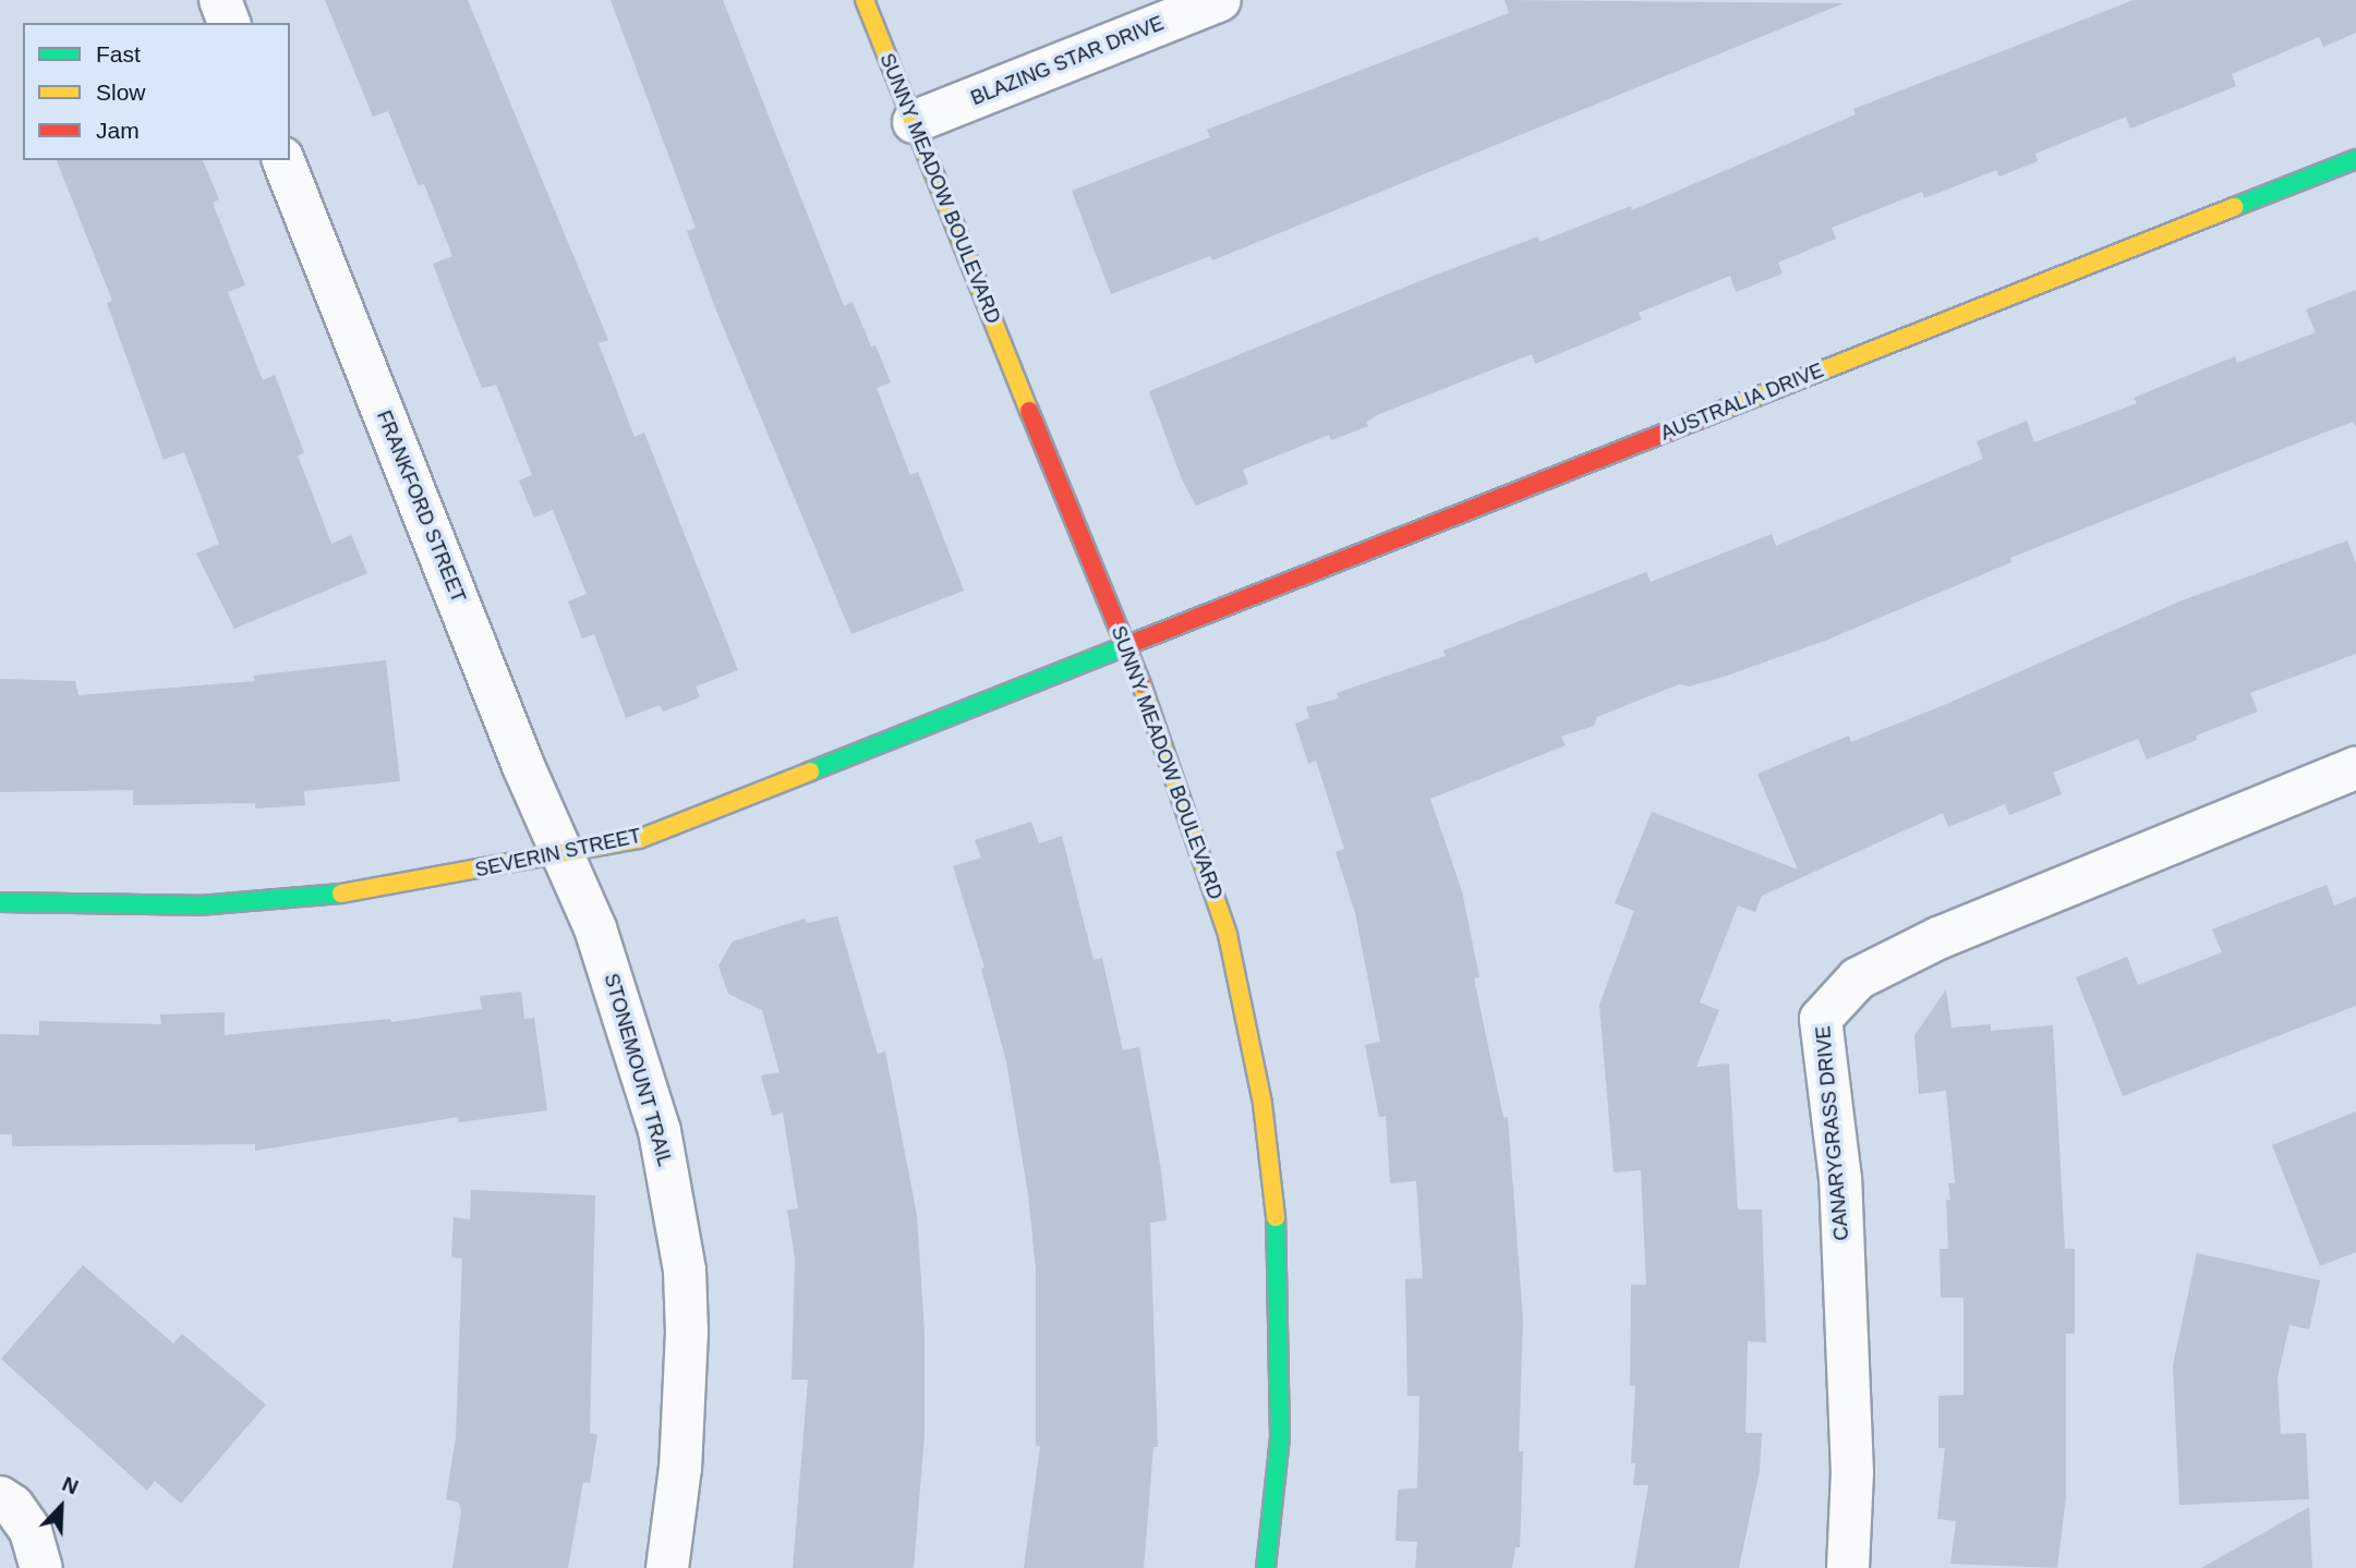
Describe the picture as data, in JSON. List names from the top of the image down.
{
  "streets": {
    "street": [
      "BLAZING STAR DRIVE",
      "SUNNY MEADOW BOULEVARD",
      "AUSTRALIA DRIVE",
      "FRANKFORD STREET",
      "SEVERIN STREET",
      "STONEMOUNT TRAIL",
      "CANARYGRASS DRIVE"
    ]
  },
  "crossings": [
    ["BLAZING STAR DRIVE", "SUNNY MEADOW BOULEVARD"],
    ["SUNNY MEADOW BOULEVARD", "AUSTRALIA DRIVE"],
    ["SUNNY MEADOW BOULEVARD", "SEVERIN STREET"],
    ["AUSTRALIA DRIVE", "SEVERIN STREET"],
    ["FRANKFORD STREET", "SEVERIN STREET"],
    ["FRANKFORD STREET", "STONEMOUNT TRAIL"],
    ["SEVERIN STREET", "STONEMOUNT TRAIL"]
  ],
  "legend": ["Fast", "Slow", "Jam"],
  "north": "top right"
}
